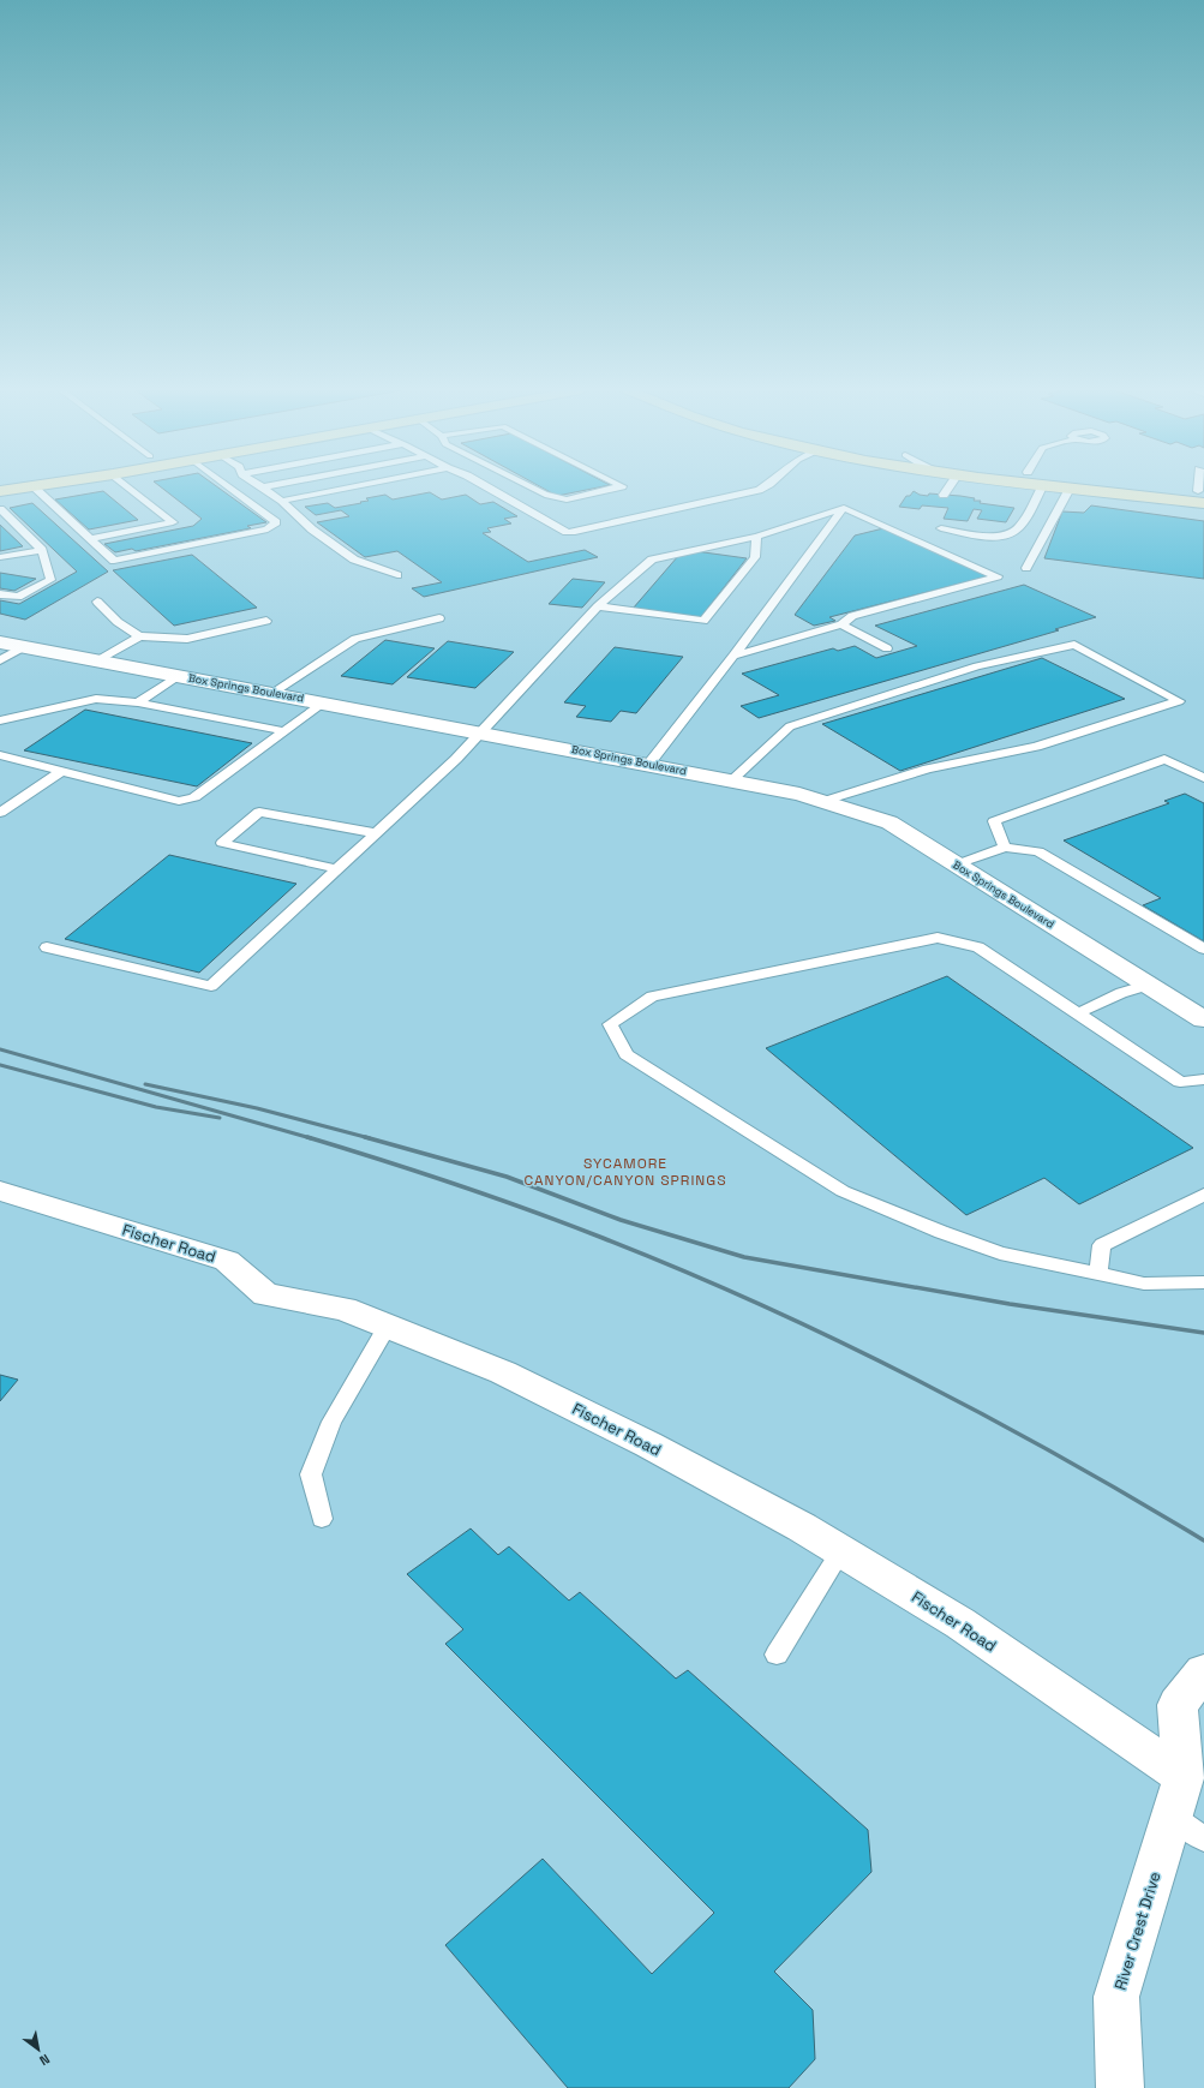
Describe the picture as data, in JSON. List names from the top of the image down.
{
  "streets": {
    "street": ["Box Springs Boulevard", "Fischer Road", "River Crest Drive"]
  },
  "crossings": [
    ["Fischer Road", "River Crest Drive"]
  ],
  "districts": ["SYCAMORE CANYON/CANYON SPRINGS"],
  "north": "bottom right"
}
